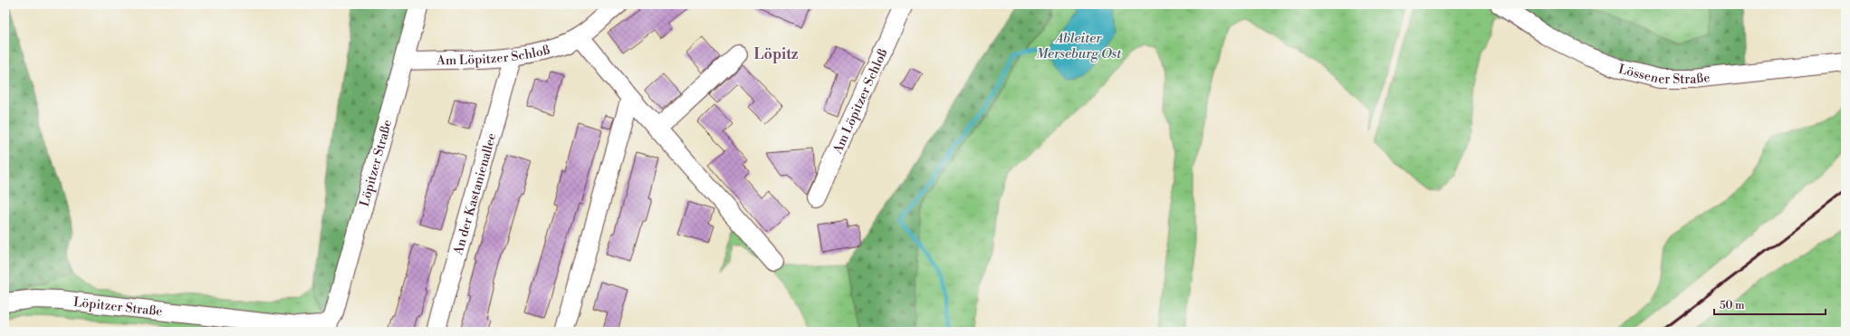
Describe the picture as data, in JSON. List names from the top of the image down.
{
  "streets": {
    "street": [
      "Am Löpitzer Schloß",
      "Lössener Straße",
      "Löpitzer Straße",
      "An der Kastanienallee"
    ]
  },
  "crossings": [
    ["Am Löpitzer Schloß", "Löpitzer Straße"],
    ["Am Löpitzer Schloß", "An der Kastanienallee"]
  ],
  "districts": ["Löpitz"],
  "water": ["Ableiter Merseburg Ost"],
  "scale_bar": "50 m"
}
